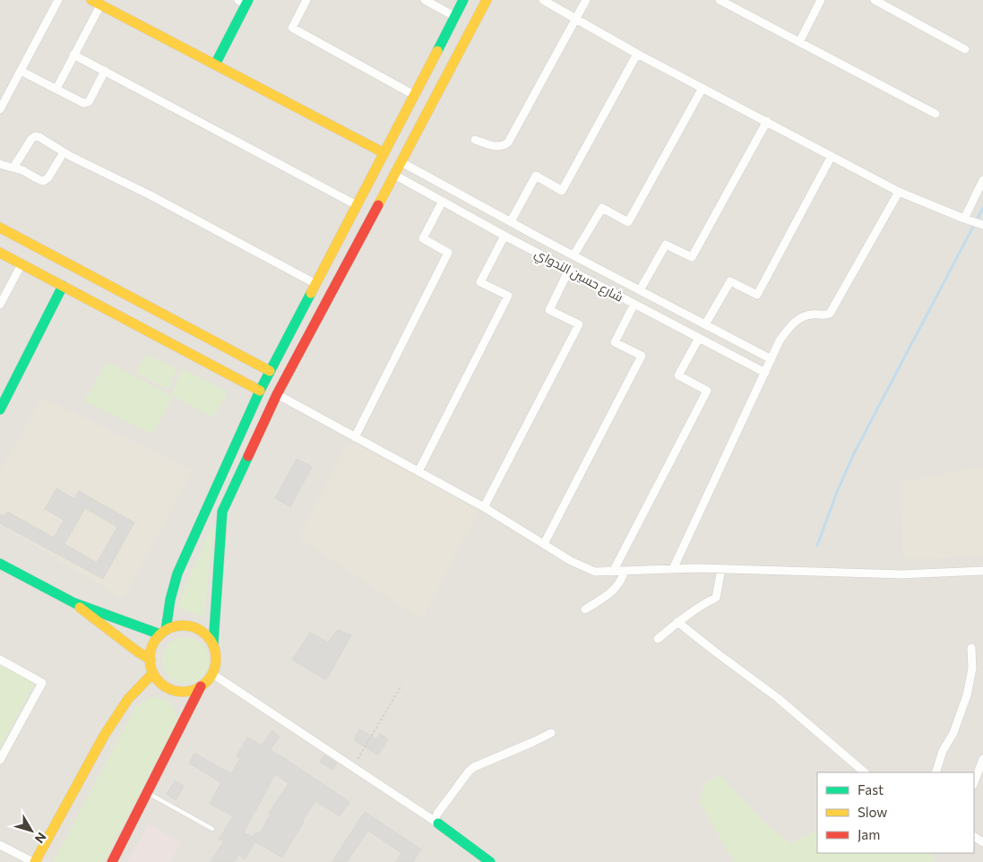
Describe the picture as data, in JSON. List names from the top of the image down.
{
  "streets": {
    "street": ["شارع حسين الندواي"]
  },
  "legend": ["Fast", "Slow", "Jam"],
  "north": "bottom right"
}
